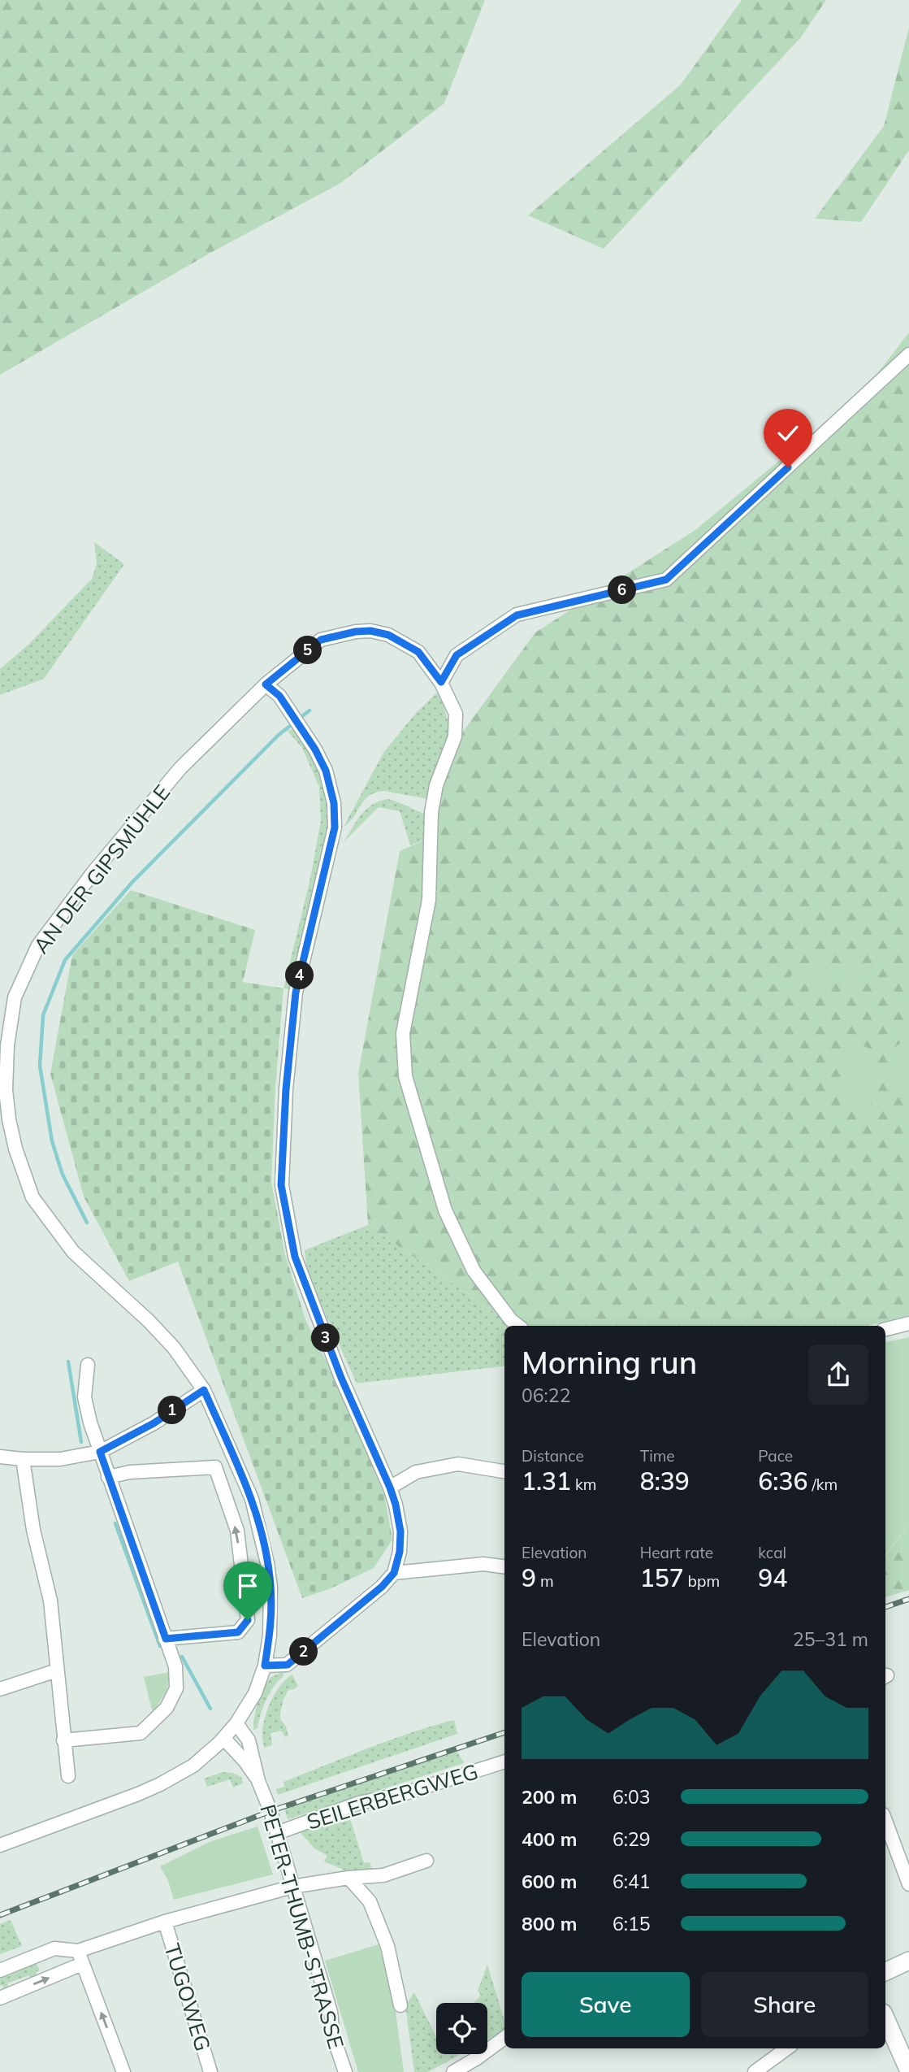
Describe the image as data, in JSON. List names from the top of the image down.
{
  "streets": {
    "street": [
      "AN DER GIPSMÜHLE",
      "SEILERBERGWEG",
      "PETER-THUMB-STRASSE",
      "TUGOWEG"
    ]
  },
  "crossings": [
    ["AN DER GIPSMÜHLE", "PETER-THUMB-STRASSE"],
    ["SEILERBERGWEG", "PETER-THUMB-STRASSE"]
  ],
  "page": {
    "pins": [
      "6",
      "5",
      "4",
      "3",
      "1",
      "2"
    ],
    "heading": ["Morning run", "06:22"],
    "stats": [
      ["Distance", "1.31 km"],
      ["Time", "8:39"],
      ["Pace", "6:36 /km"],
      ["Elevation", "9 m"],
      ["Heart rate", "157 bpm"],
      ["kcal", "94"]
    ],
    "chart": ["Elevation", "25–31 m"],
    "list": [
      {
        "name": "200 m",
        "note": "6:03"
      },
      {
        "name": "400 m",
        "note": "6:29"
      },
      {
        "name": "600 m",
        "note": "6:41"
      },
      {
        "name": "800 m",
        "note": "6:15"
      }
    ],
    "buttons": ["Save", "Share"]
  }
}
